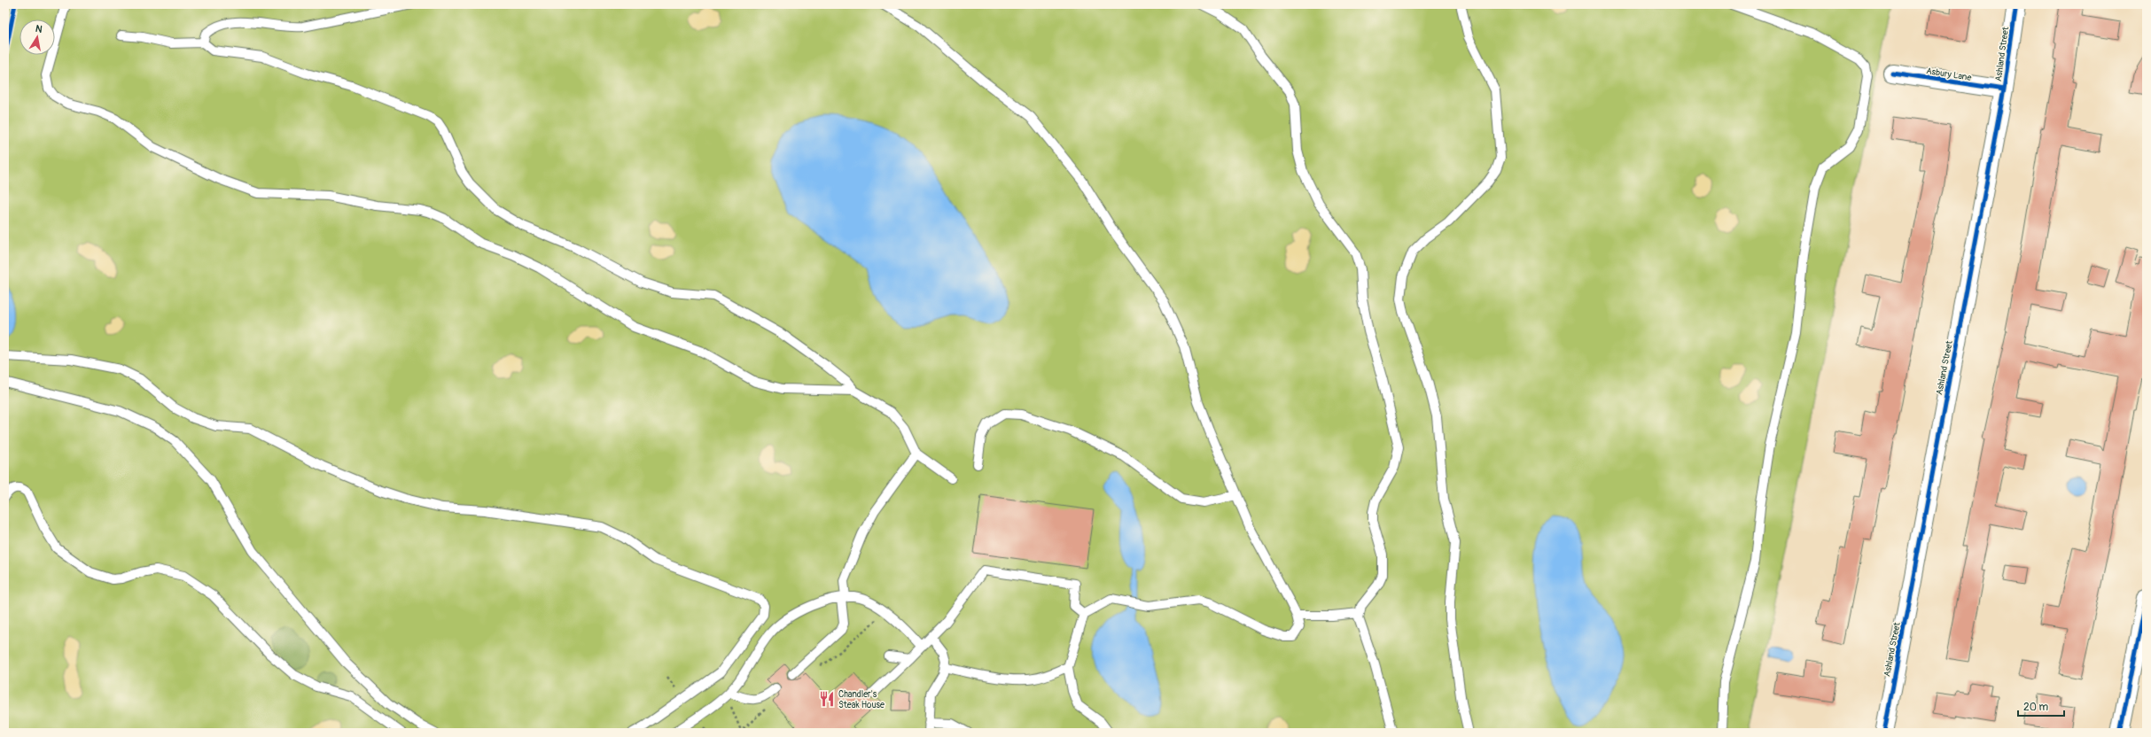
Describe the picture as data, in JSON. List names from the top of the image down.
{
  "streets": {
    "street": ["Ashland Street", "Asbury Lane"]
  },
  "crossings": [
    ["Ashland Street", "Asbury Lane"]
  ],
  "places": {
    "restaurant": ["Chandler's Steak House"]
  },
  "scale_bar": "20 m",
  "north": "top"
}
